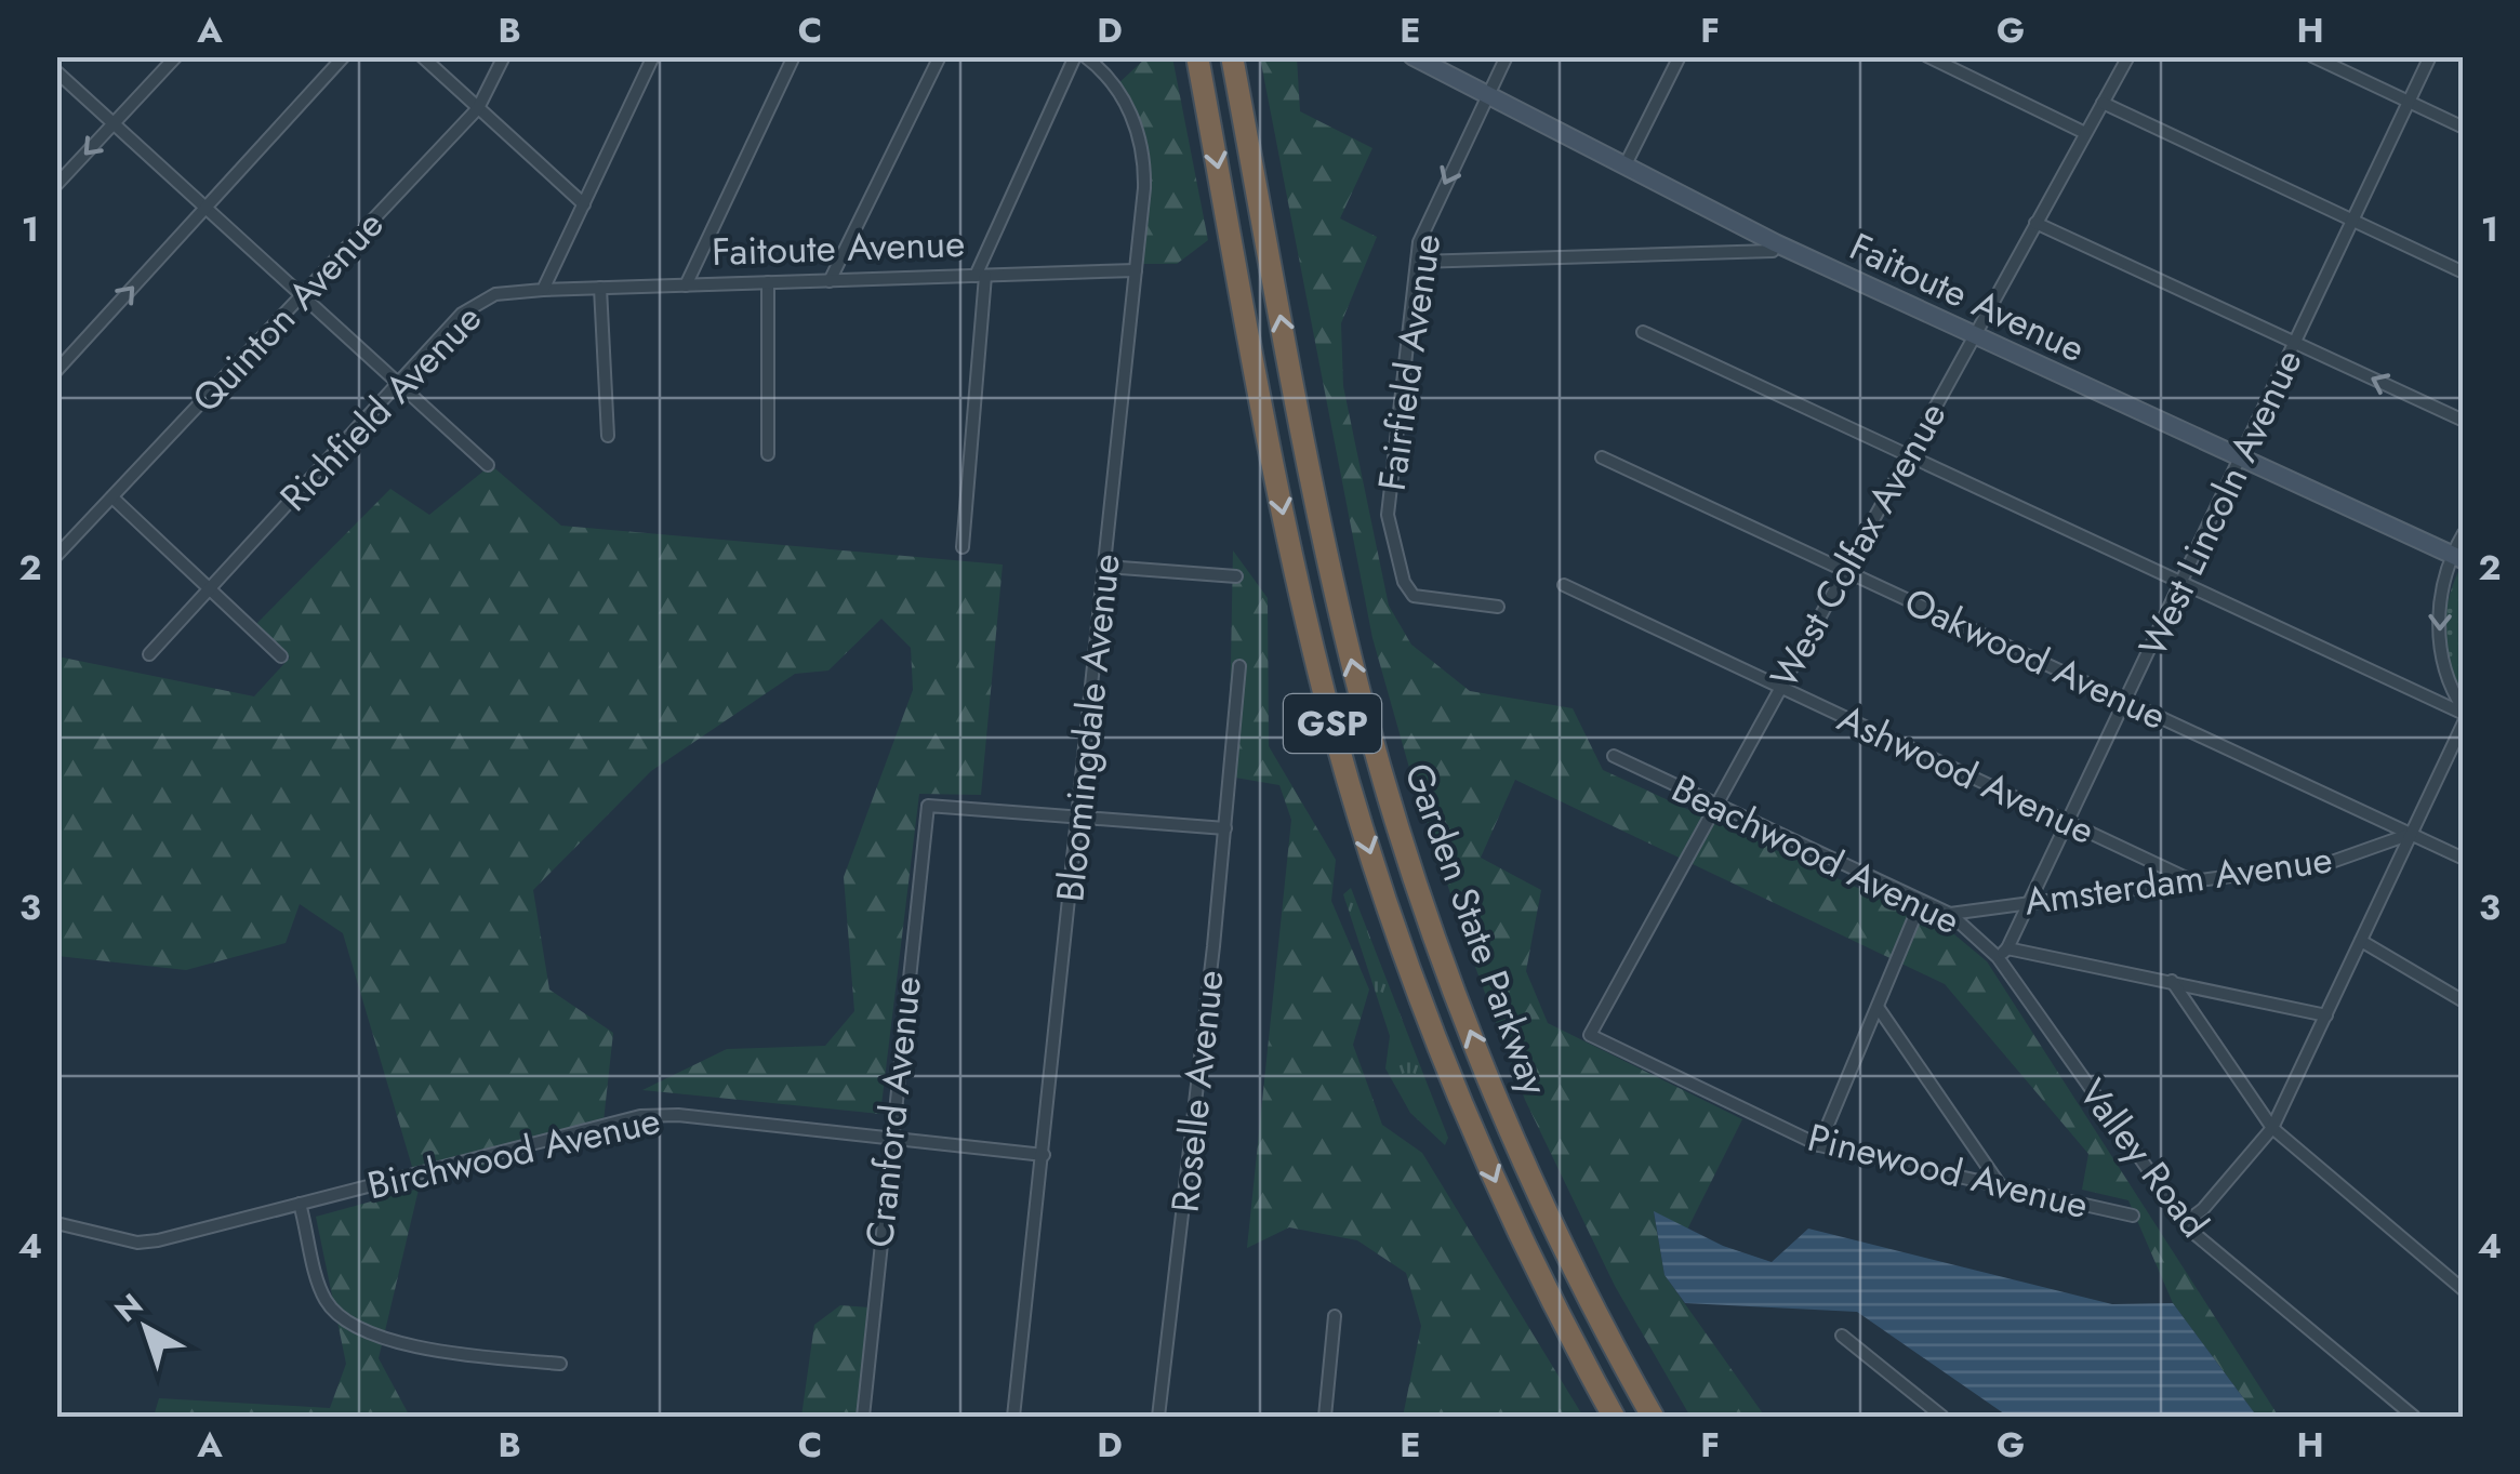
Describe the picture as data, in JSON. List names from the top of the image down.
{
  "streets": {
    "highway": ["GSP", "Garden State Parkway"],
    "street": [
      "Faitoute Avenue",
      "Quinton Avenue",
      "Fairfield Avenue",
      "Richfield Avenue",
      "West Lincoln Avenue",
      "West Colfax Avenue",
      "Oakwood Avenue",
      "Bloomingdale Avenue",
      "Ashwood Avenue",
      "Beachwood Avenue",
      "Amsterdam Avenue",
      "Roselle Avenue",
      "Cranford Avenue",
      "Birchwood Avenue",
      "Valley Road",
      "Pinewood Avenue"
    ]
  },
  "crossings": [
    ["Faitoute Avenue", "Fairfield Avenue"],
    ["Faitoute Avenue", "Richfield Avenue"],
    ["Faitoute Avenue", "West Lincoln Avenue"],
    ["Faitoute Avenue", "West Colfax Avenue"],
    ["Faitoute Avenue", "Bloomingdale Avenue"],
    ["West Lincoln Avenue", "Oakwood Avenue"],
    ["West Lincoln Avenue", "Ashwood Avenue"],
    ["West Lincoln Avenue", "Beachwood Avenue"],
    ["West Lincoln Avenue", "Amsterdam Avenue"],
    ["West Lincoln Avenue", "Valley Road"],
    ["West Colfax Avenue", "Oakwood Avenue"],
    ["West Colfax Avenue", "Ashwood Avenue"],
    ["West Colfax Avenue", "Beachwood Avenue"],
    ["West Colfax Avenue", "Pinewood Avenue"],
    ["Oakwood Avenue", "Amsterdam Avenue"],
    ["Bloomingdale Avenue", "Cranford Avenue"],
    ["Bloomingdale Avenue", "Birchwood Avenue"],
    ["Ashwood Avenue", "Amsterdam Avenue"],
    ["Beachwood Avenue", "Amsterdam Avenue"],
    ["Beachwood Avenue", "Valley Road"],
    ["Cranford Avenue", "Birchwood Avenue"]
  ],
  "north": "top left",
  "grid": {
    "columns": [
      "A",
      "B",
      "C",
      "D",
      "E",
      "F",
      "G",
      "H"
    ],
    "rows": [
      "1",
      "2",
      "3",
      "4"
    ]
  }
}
